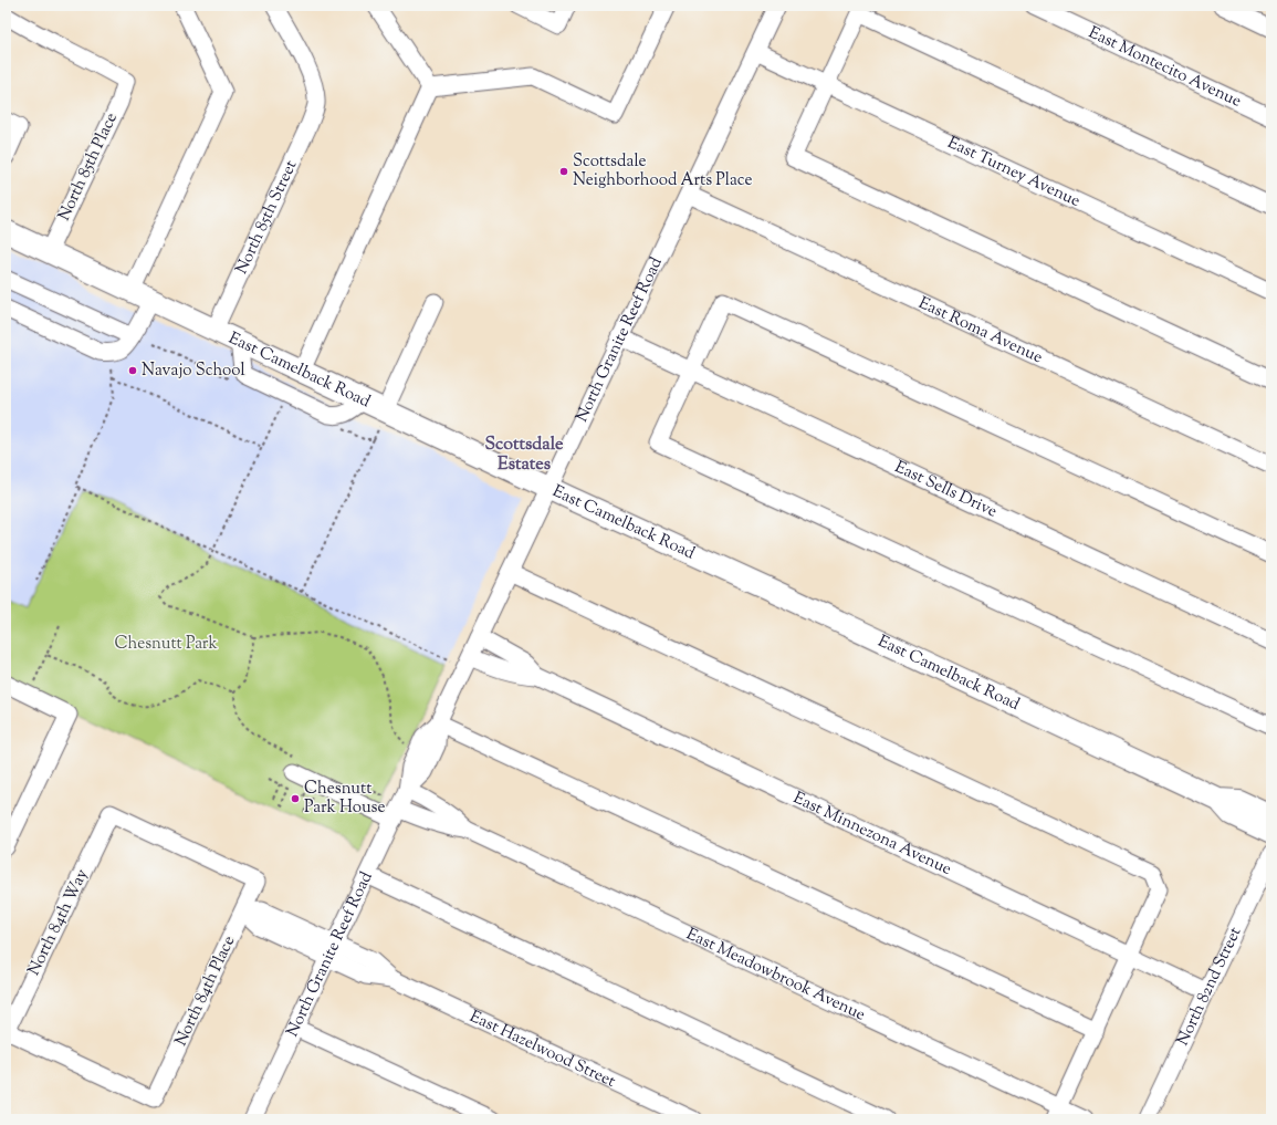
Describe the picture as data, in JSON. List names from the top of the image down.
{
  "streets": {
    "main road": ["East Camelback Road"],
    "street": [
      "East Montecito Avenue",
      "North 85th Place",
      "East Turney Avenue",
      "North 85th Street",
      "East Roma Avenue",
      "North Granite Reef Road",
      "East Sells Drive",
      "East Minnezona Avenue",
      "North 84th Way",
      "East Meadowbrook Avenue",
      "North 82nd Street",
      "North 84th Place",
      "East Hazelwood Street"
    ]
  },
  "crossings": [
    ["North 85th Place", "East Camelback Road"],
    ["East Turney Avenue", "North Granite Reef Road"],
    ["North 85th Street", "East Camelback Road"],
    ["East Roma Avenue", "North Granite Reef Road"],
    ["North Granite Reef Road", "East Camelback Road"],
    ["North Granite Reef Road", "East Sells Drive"],
    ["North Granite Reef Road", "East Minnezona Avenue"],
    ["North Granite Reef Road", "East Meadowbrook Avenue"],
    ["North Granite Reef Road", "East Hazelwood Street"],
    ["East Minnezona Avenue", "North 82nd Street"],
    ["North 84th Way", "North 84th Place"],
    ["North 84th Place", "East Hazelwood Street"]
  ],
  "districts": ["Scottsdale Estates"],
  "parks": ["Chesnutt Park"],
  "places": ["Scottsdale Neighborhood Arts Place", "Navajo School", "Chesnutt Park House"]
}
